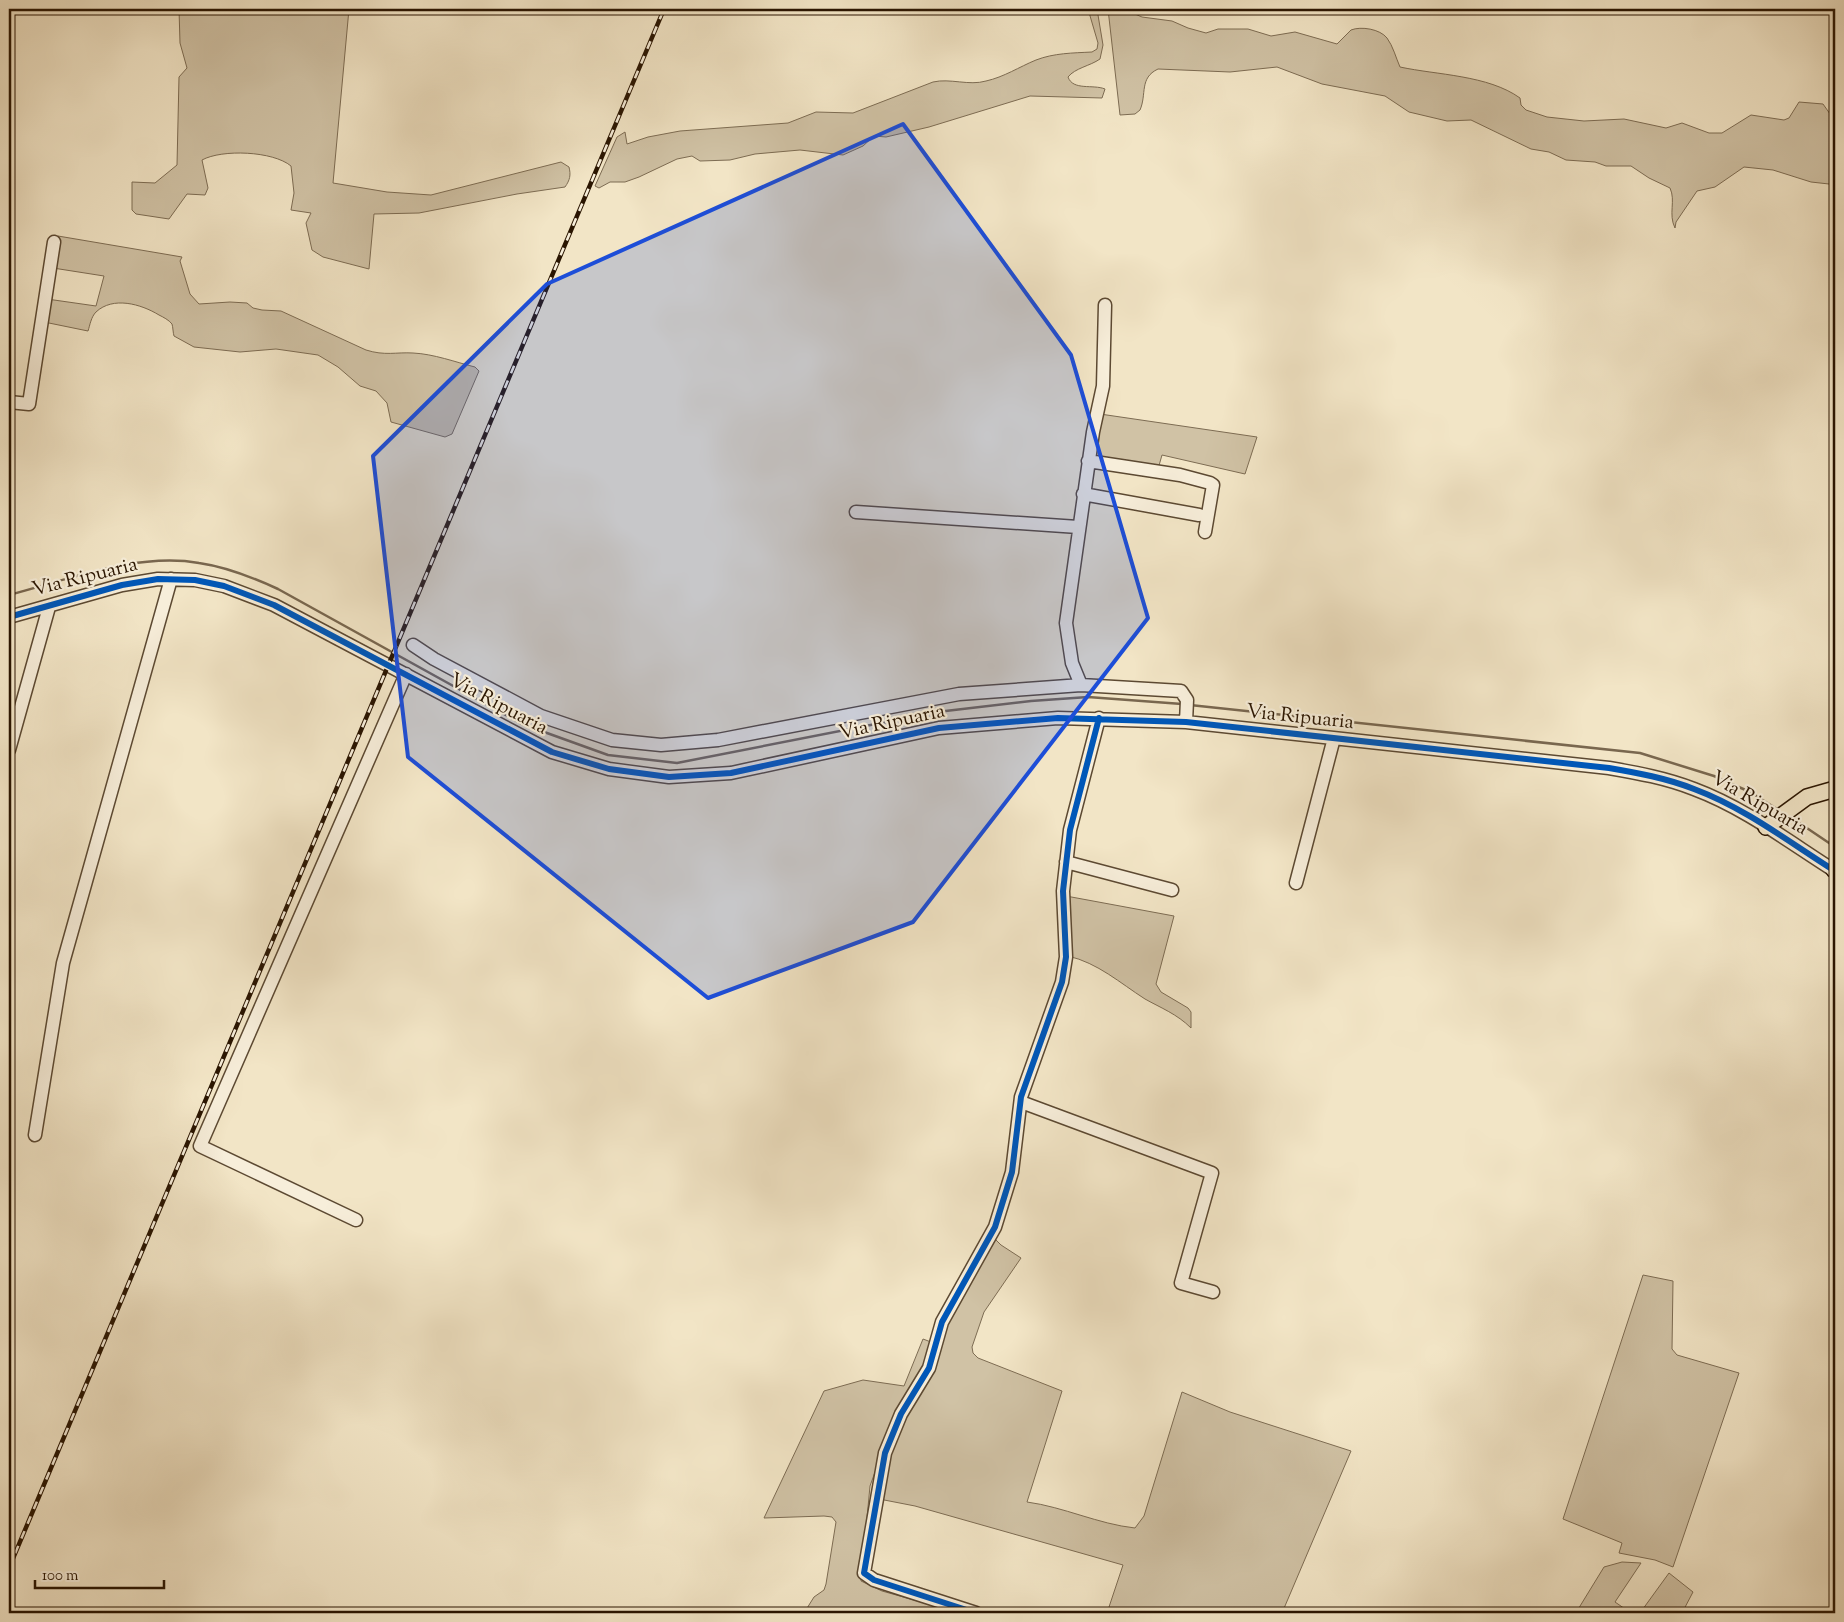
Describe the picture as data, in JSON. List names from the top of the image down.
{
  "streets": {
    "street": ["Via Ripuaria"]
  },
  "scale_bar": "100 m"
}
